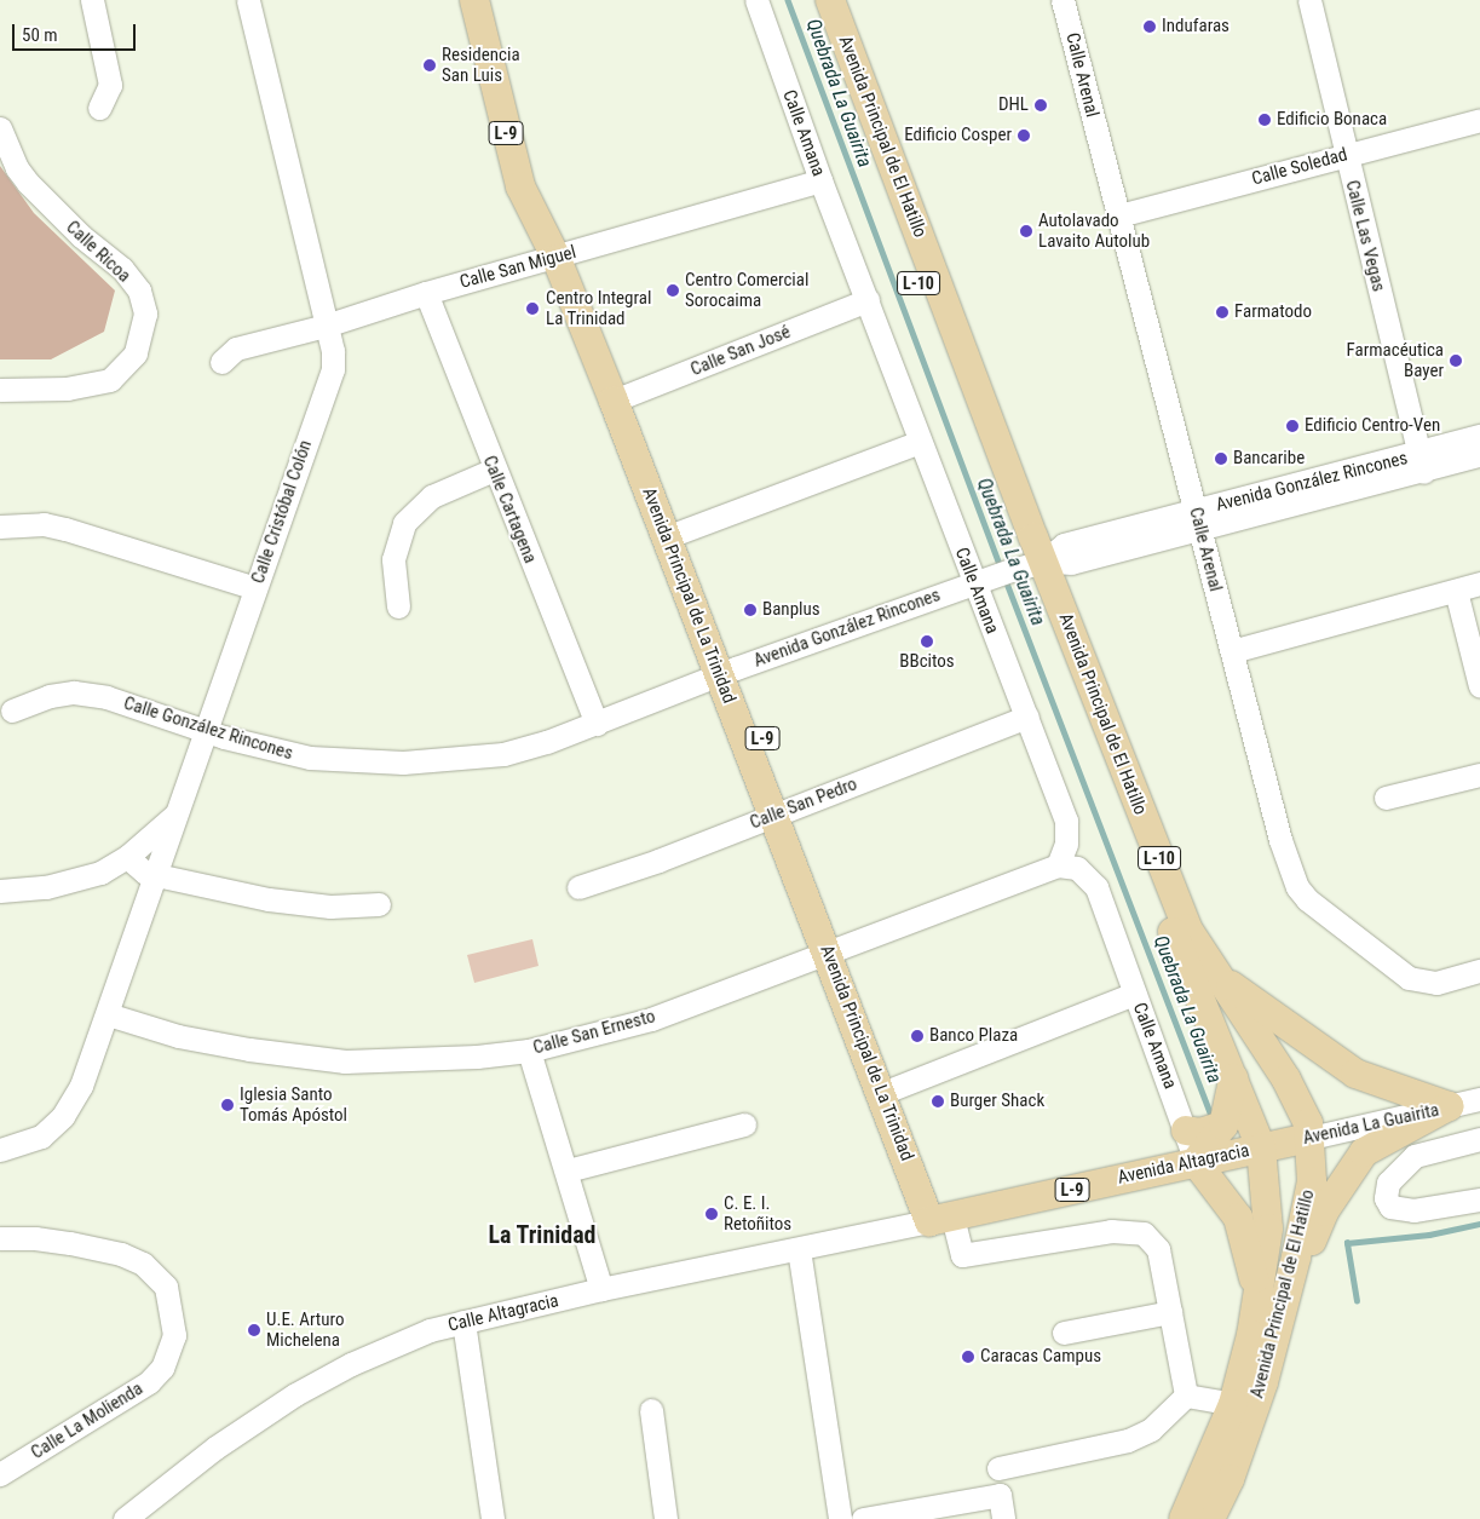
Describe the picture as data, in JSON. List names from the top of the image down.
{
  "streets": {
    "main road": [
      "L-9",
      "Avenida Principal de El Hatillo",
      "L-10",
      "Avenida Principal de La Trinidad",
      "Avenida La Guairita",
      "Avenida Altagracia"
    ],
    "street": [
      "Calle Arenal",
      "Calle Amana",
      "Calle Soledad",
      "Calle Las Vegas",
      "Calle Ricoa",
      "Calle San Miguel",
      "Calle San José",
      "Avenida González Rincones",
      "Calle Cartagena",
      "Calle Cristóbal Colón",
      "Calle González Rincones",
      "Calle San Pedro",
      "Calle San Ernesto",
      "Calle Altagracia",
      "Calle La Molienda"
    ]
  },
  "crossings": [
    ["Calle Arenal", "Calle Soledad"],
    ["Calle Arenal", "Avenida González Rincones"],
    ["Calle Amana", "Calle San Miguel"],
    ["Calle Amana", "L-10"],
    ["Calle Amana", "Calle San José"],
    ["Calle Amana", "Avenida González Rincones"],
    ["Calle Amana", "Calle San Pedro"],
    ["Calle Amana", "Calle San Ernesto"],
    ["Calle Amana", "Avenida Altagracia"],
    ["Avenida Principal de El Hatillo", "L-10"],
    ["Avenida Principal de El Hatillo", "Avenida González Rincones"],
    ["Avenida Principal de El Hatillo", "Avenida La Guairita"],
    ["Avenida Principal de El Hatillo", "Avenida Altagracia"],
    ["Calle Soledad", "Calle Las Vegas"],
    ["Calle Las Vegas", "Avenida González Rincones"],
    ["Calle San Miguel", "Calle Cartagena"],
    ["Calle San Miguel", "Calle Cristóbal Colón"],
    ["Calle San Miguel", "Avenida Principal de La Trinidad"],
    ["L-10", "Avenida La Guairita"],
    ["L-10", "Avenida Altagracia"],
    ["Calle San José", "Avenida Principal de La Trinidad"],
    ["Avenida González Rincones", "Avenida Principal de La Trinidad"],
    ["Avenida González Rincones", "Calle González Rincones"],
    ["Calle Cartagena", "Calle González Rincones"],
    ["Calle Cristóbal Colón", "Calle González Rincones"],
    ["Calle Cristóbal Colón", "Calle San Ernesto"],
    ["Avenida Principal de La Trinidad", "Calle González Rincones"],
    ["Avenida Principal de La Trinidad", "Calle San Pedro"],
    ["Avenida Principal de La Trinidad", "Calle San Ernesto"],
    ["Avenida Principal de La Trinidad", "Avenida Altagracia"],
    ["Avenida Principal de La Trinidad", "Calle Altagracia"],
    ["Avenida La Guairita", "Avenida Altagracia"],
    ["Avenida Altagracia", "Calle Altagracia"]
  ],
  "districts": ["La Trinidad"],
  "water": ["Quebrada La Guairita"],
  "places": [
    "Indufaras",
    "Residencia San Luis",
    "DHL",
    "Edificio Bonaca",
    "Edificio Cosper",
    "Autolavado Lavaito Autolub",
    "Centro Comercial Sorocaima",
    "Centro Integral La Trinidad",
    "Farmatodo",
    "Farmacéutica Bayer",
    "Edificio Centro-Ven",
    "Bancaribe",
    "Banplus",
    "BBcitos",
    "Banco Plaza",
    "Burger Shack",
    "Iglesia Santo Tomás Apóstol",
    "C. E. I. Retoñitos",
    "U.E. Arturo Michelena",
    "Caracas Campus"
  ],
  "scale_bar": "50 m"
}
